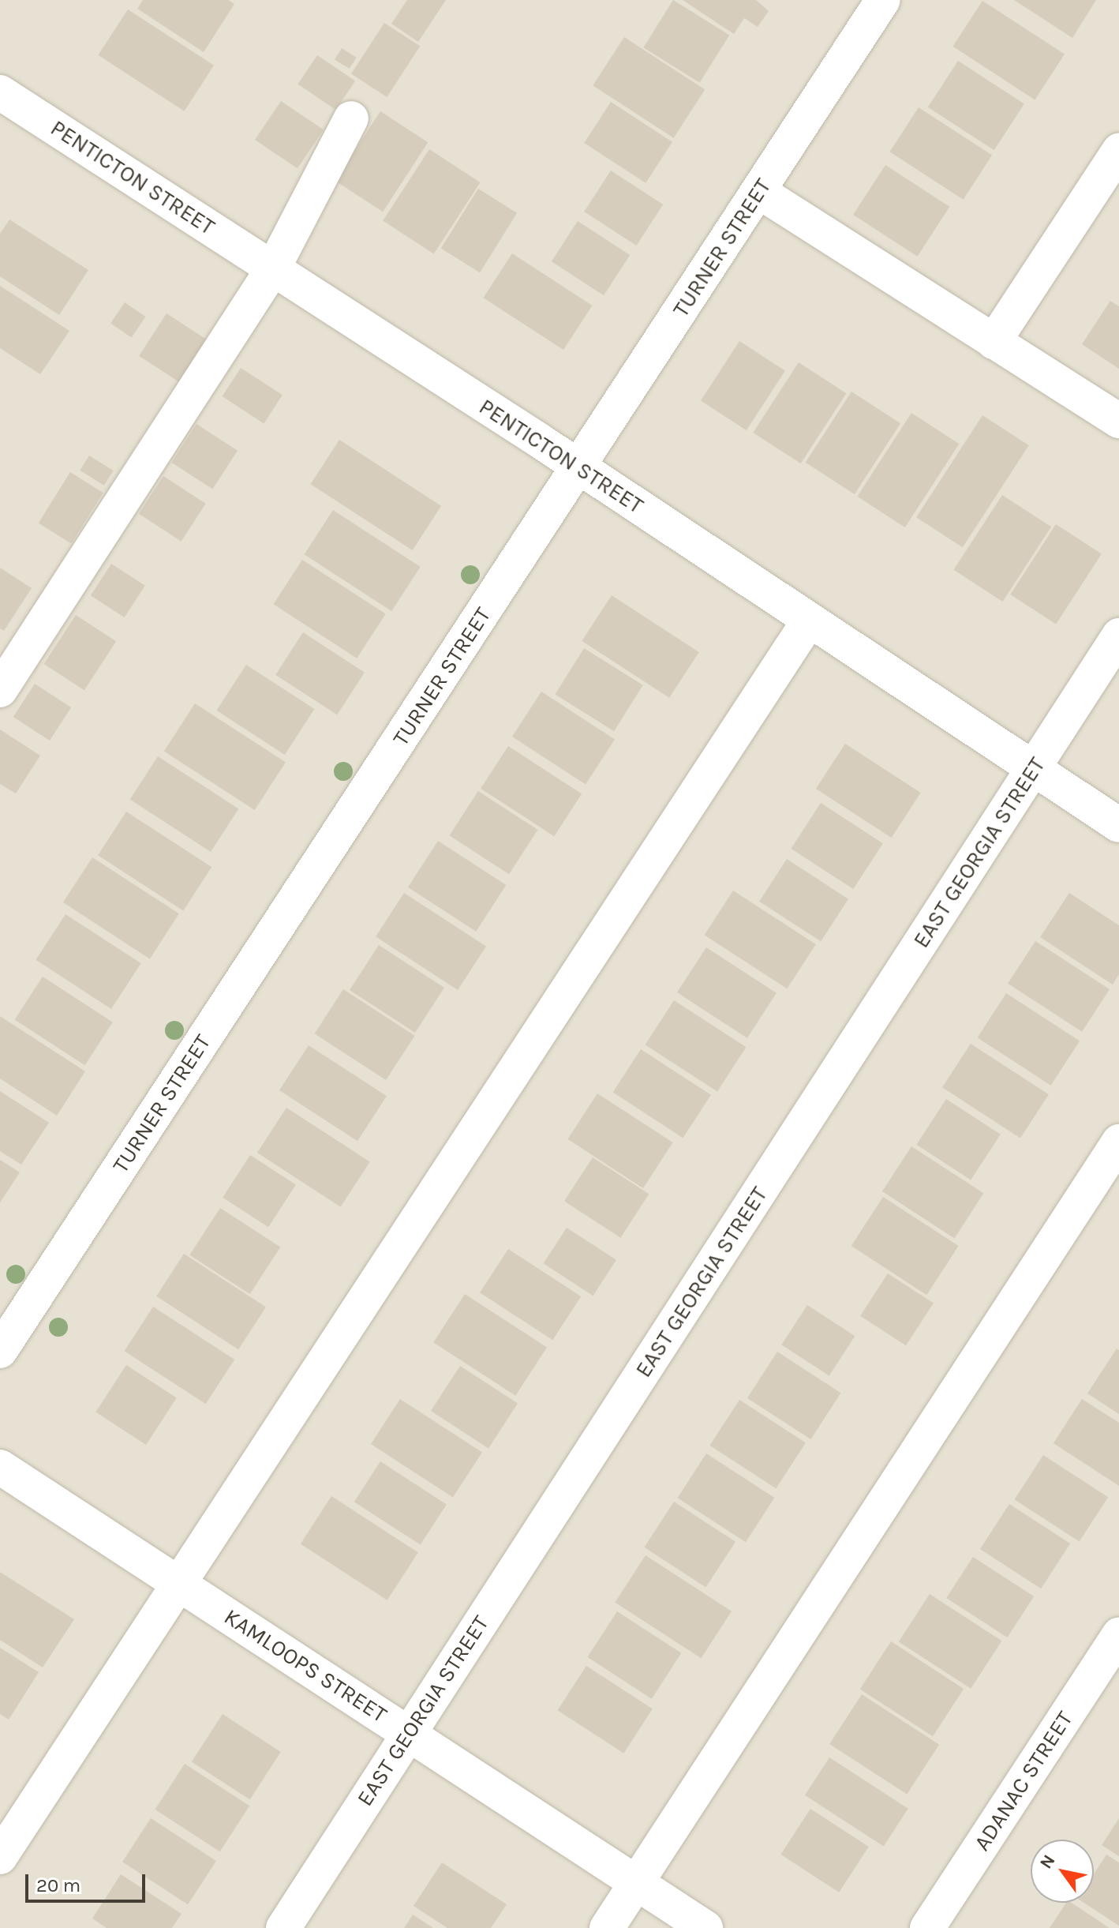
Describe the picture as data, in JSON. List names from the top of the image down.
{
  "streets": {
    "street": [
      "PENTICTON STREET",
      "TURNER STREET",
      "EAST GEORGIA STREET",
      "KAMLOOPS STREET",
      "ADANAC STREET"
    ]
  },
  "crossings": [
    ["PENTICTON STREET", "TURNER STREET"],
    ["PENTICTON STREET", "EAST GEORGIA STREET"],
    ["EAST GEORGIA STREET", "KAMLOOPS STREET"]
  ],
  "scale_bar": "20 m",
  "north": "top left"
}
